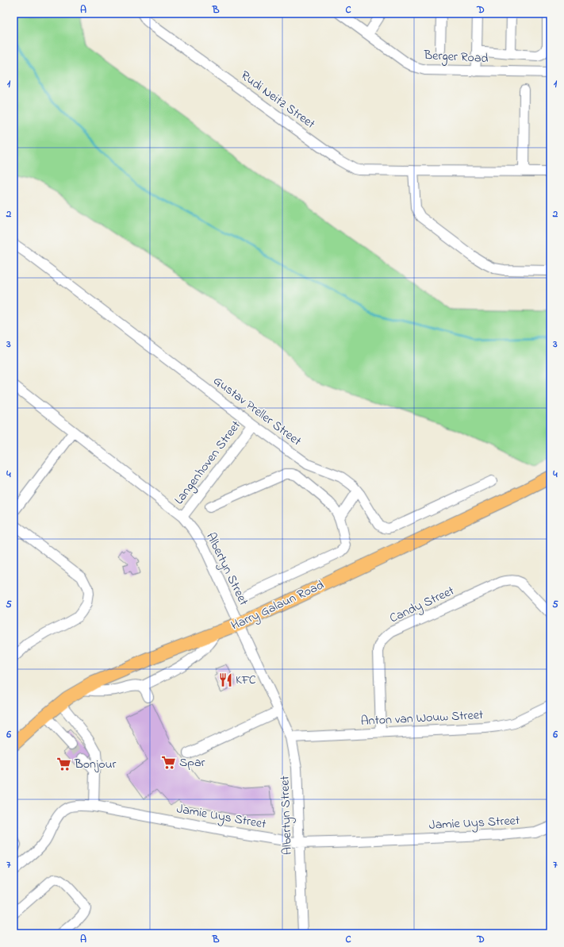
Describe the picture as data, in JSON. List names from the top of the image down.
{
  "streets": {
    "main road": ["Harry Galaun Road"],
    "street": [
      "Berger Road",
      "Rudi Neitz Street",
      "Gustav Preller Street",
      "Langenhoven Street",
      "Albertyn Street",
      "Candy Street",
      "Anton van Wouw Street",
      "Jamie Uys Street"
    ]
  },
  "crossings": [
    ["Gustav Preller Street", "Langenhoven Street"],
    ["Langenhoven Street", "Albertyn Street"],
    ["Albertyn Street", "Harry Galaun Road"],
    ["Albertyn Street", "Anton van Wouw Street"],
    ["Albertyn Street", "Jamie Uys Street"],
    ["Candy Street", "Anton van Wouw Street"]
  ],
  "places": {
    "restaurant": ["KFC"],
    "supermarket": ["Spar", "Bonjour"]
  },
  "grid": {
    "columns": [
      "A",
      "B",
      "C",
      "D"
    ],
    "rows": [
      "1",
      "2",
      "3",
      "4",
      "5",
      "6",
      "7"
    ]
  }
}
